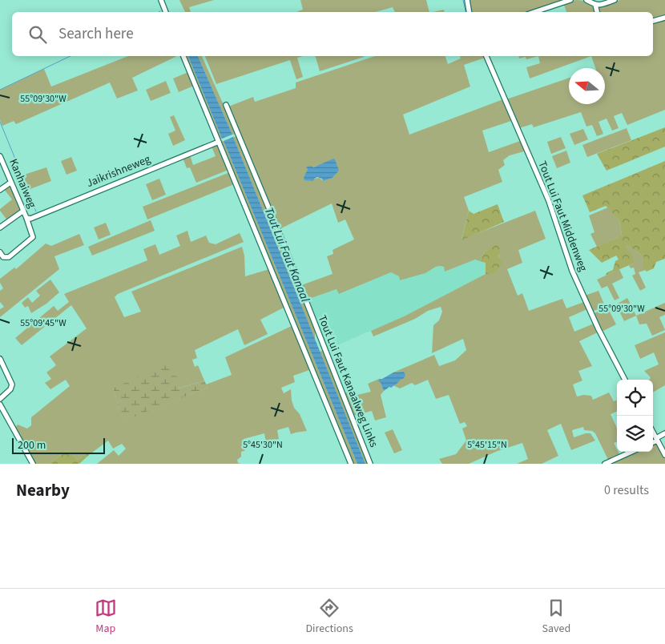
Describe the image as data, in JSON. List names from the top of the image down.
{
  "streets": {
    "street": [
      "Jaikrishneweg",
      "Kanhaiweg",
      "Tout Lui Faut Middenweg",
      "Tout Lui Faut Kanaalweg Links"
    ]
  },
  "crossings": [
    ["Jaikrishneweg", "Kanhaiweg"]
  ],
  "water": ["Tout Lui Faut Kanaal"],
  "scale_bar": "200 m",
  "north": "left",
  "page": {
    "search": "Search here",
    "scale": "200 m",
    "heading": ["Nearby", "0 results"],
    "nav": ["Map", "Directions", "Saved"]
  },
  "coordinates": [
    "55°09'30\"W",
    "55°09'45\"W",
    "5°45'30\"N",
    "5°45'15\"N"
  ]
}
